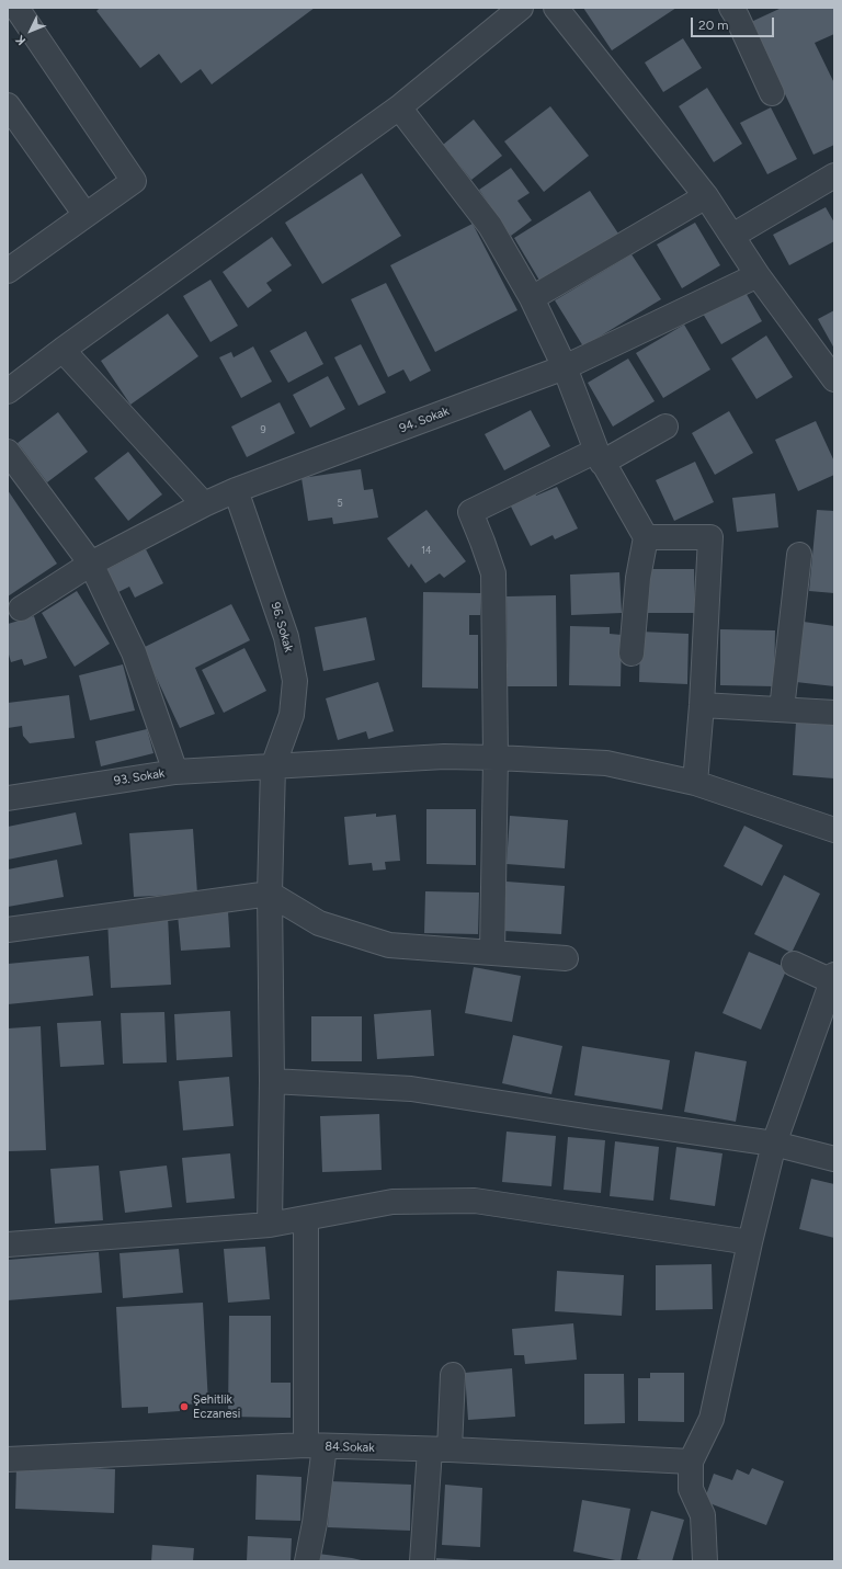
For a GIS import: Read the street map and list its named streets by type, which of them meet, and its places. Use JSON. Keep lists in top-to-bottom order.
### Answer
{
  "streets": {
    "street": [
      "94. Sokak",
      "96. Sokak",
      "93. Sokak",
      "84.Sokak"
    ]
  },
  "crossings": [
    ["94. Sokak", "96. Sokak"],
    ["96. Sokak", "93. Sokak"]
  ],
  "places": ["Şehitlik Eczanesi"],
  "house_numbers": ["9", "5", "14"],
  "scale_bar": "20 m",
  "north": "bottom left"
}
